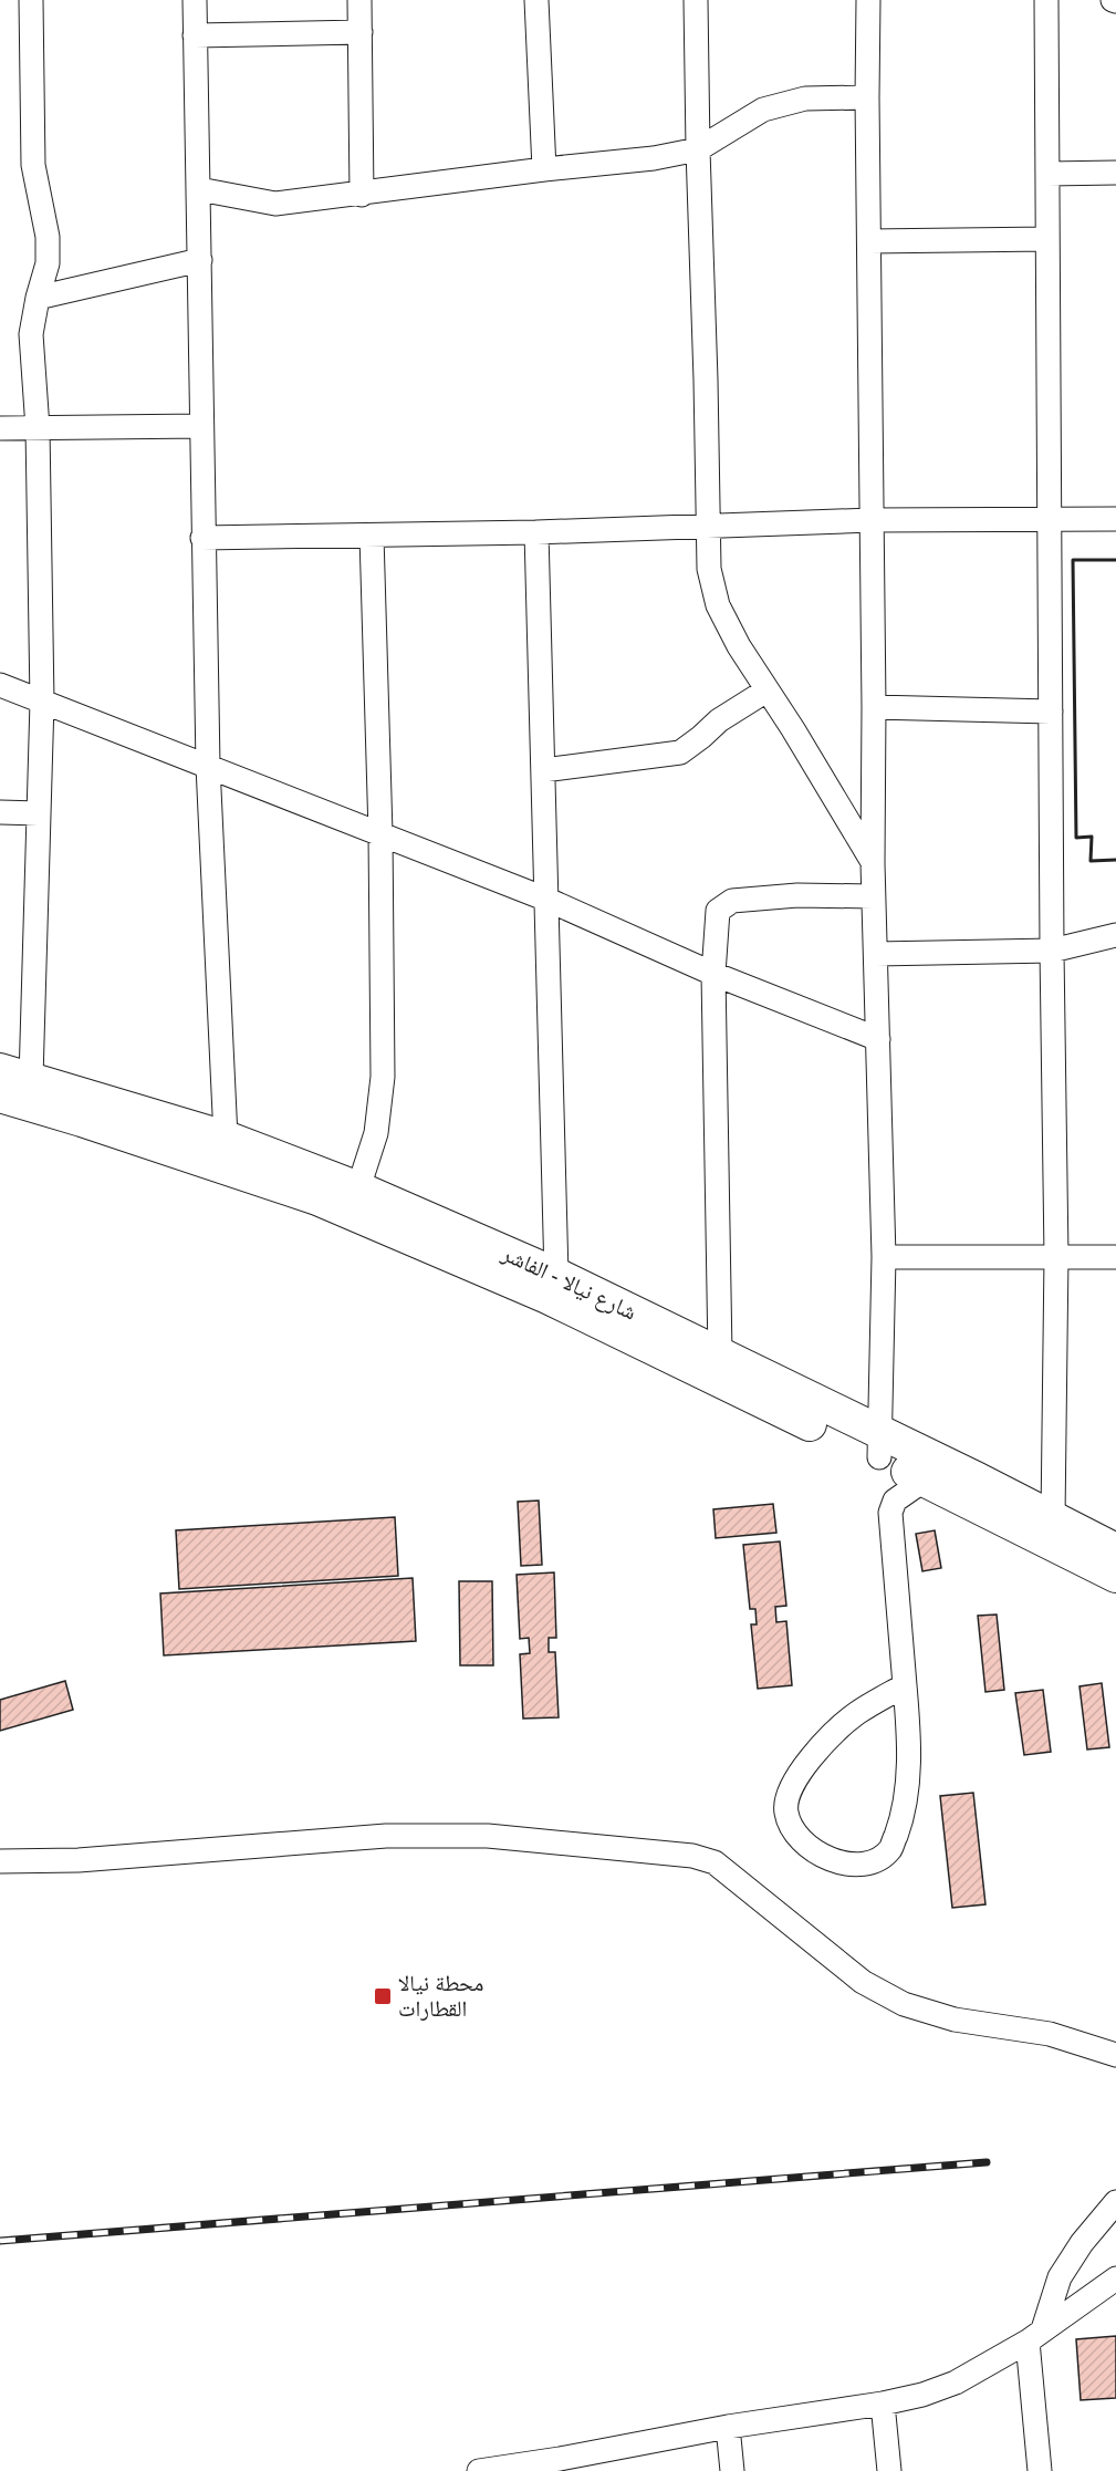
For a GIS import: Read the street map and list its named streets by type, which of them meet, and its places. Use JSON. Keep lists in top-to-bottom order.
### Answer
{
  "streets": {
    "highway": ["شارع نيالا - الفاشر"]
  },
  "places": {
    "transit": ["محطة نيالا القطارات"]
  }
}
